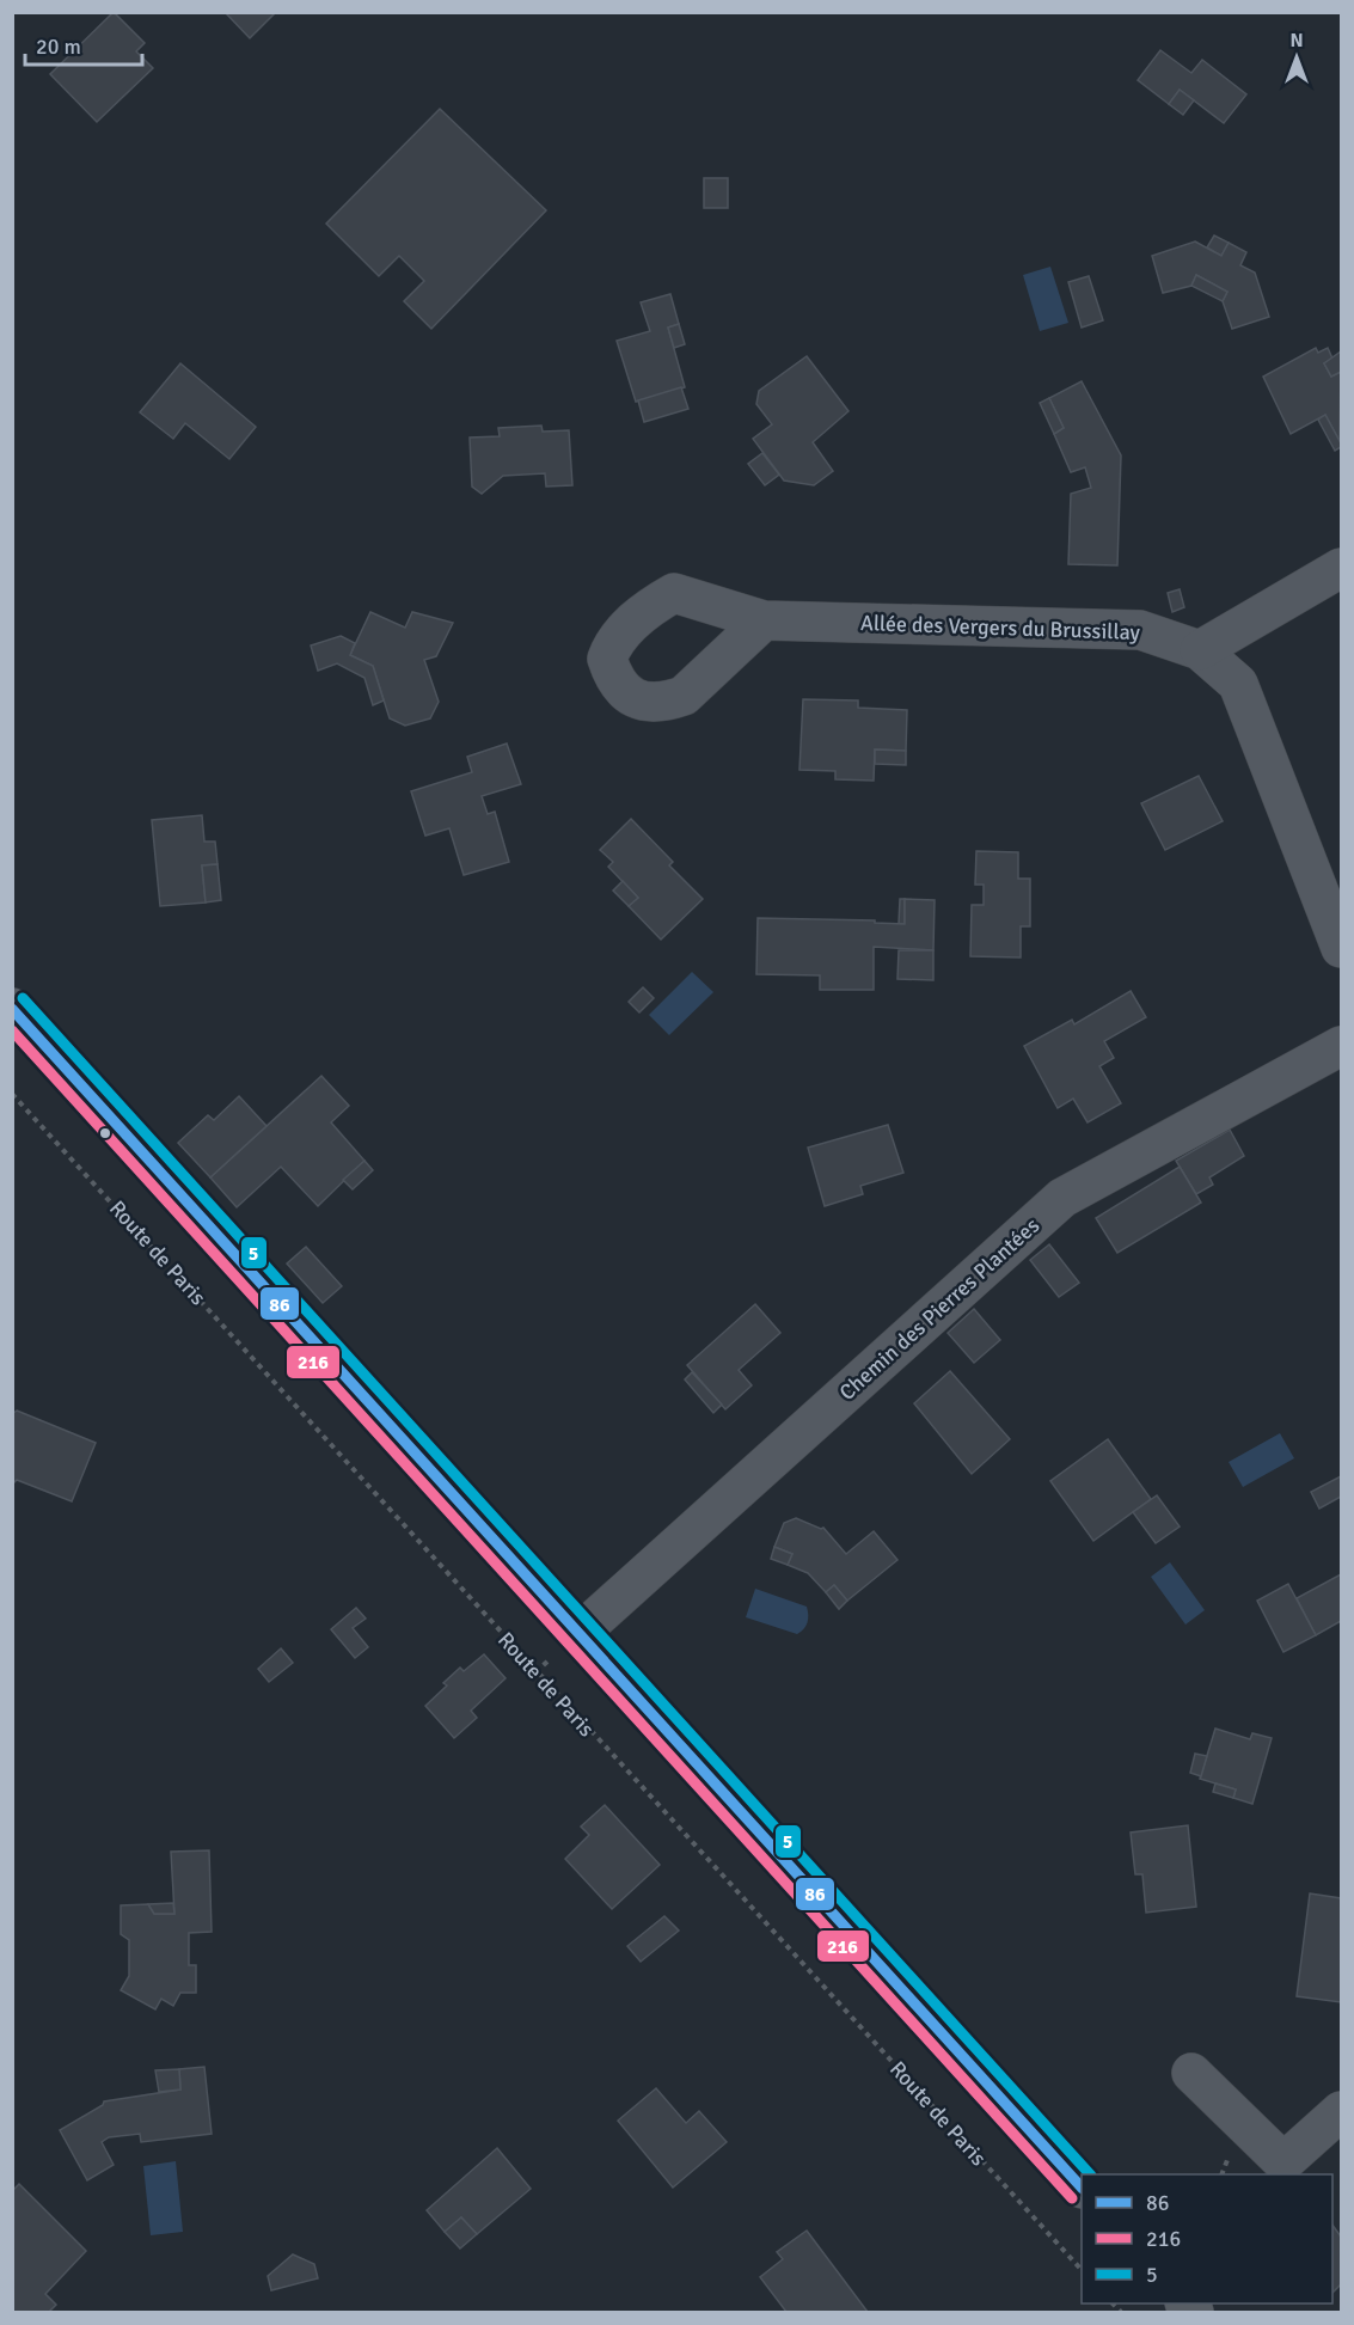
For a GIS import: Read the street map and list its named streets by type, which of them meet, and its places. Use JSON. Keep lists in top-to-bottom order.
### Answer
{
  "streets": {
    "street": ["Allée des Vergers du Brussillay", "Chemin des Pierres Plantées"],
    "path": ["Route de Paris"]
  },
  "lines": ["transit line 5", "transit line 86", "transit line 216"],
  "legend": ["86", "216", "5"],
  "scale_bar": "20 m",
  "north": "top"
}
